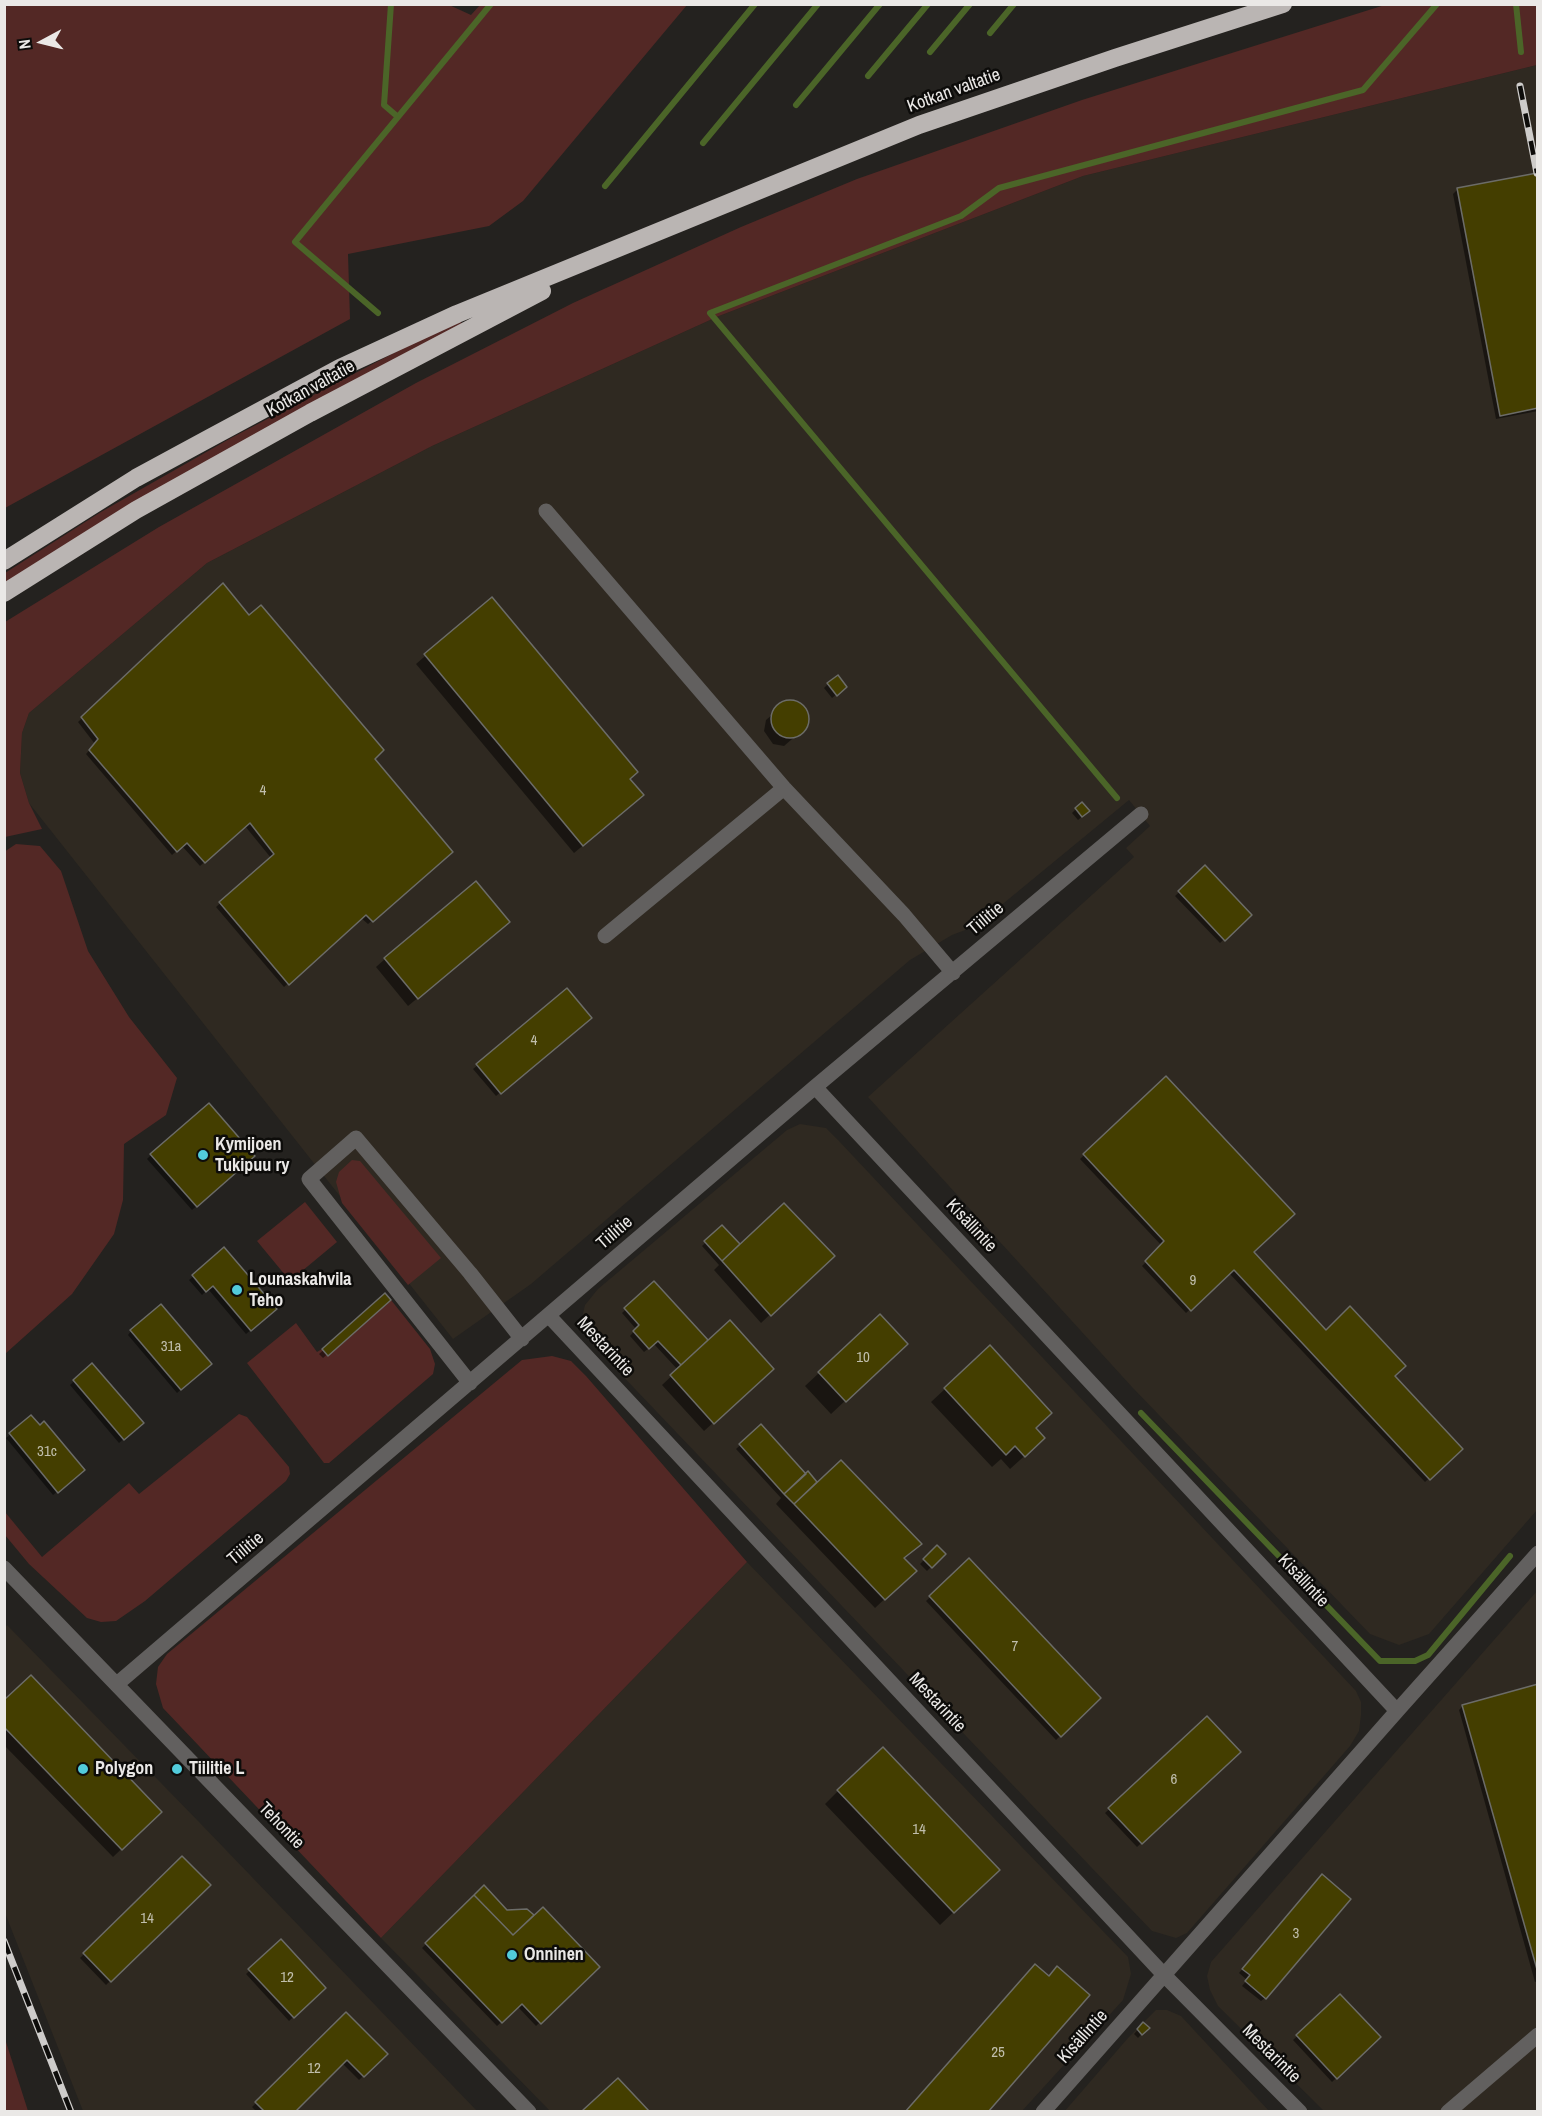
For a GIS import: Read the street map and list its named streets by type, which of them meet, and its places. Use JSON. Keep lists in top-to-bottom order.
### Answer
{
  "streets": {
    "highway": ["Kotkan valtatie"],
    "street": [
      "Tiilitie",
      "Kisällintie",
      "Mestarintie",
      "Tehontie"
    ]
  },
  "crossings": [
    ["Tiilitie", "Kisällintie"],
    ["Tiilitie", "Mestarintie"],
    ["Tiilitie", "Tehontie"],
    ["Kisällintie", "Mestarintie"]
  ],
  "places": [
    "Kymijoen Tukipuu ry",
    "Lounaskahvila Teho",
    "Polygon",
    "Tiilitie L",
    "Onninen"
  ],
  "house_numbers": [
    "4",
    "4",
    "9",
    "31a",
    "10",
    "31c",
    "7",
    "6",
    "14",
    "14",
    "3",
    "12",
    "25",
    "12"
  ],
  "north": "left"
}
